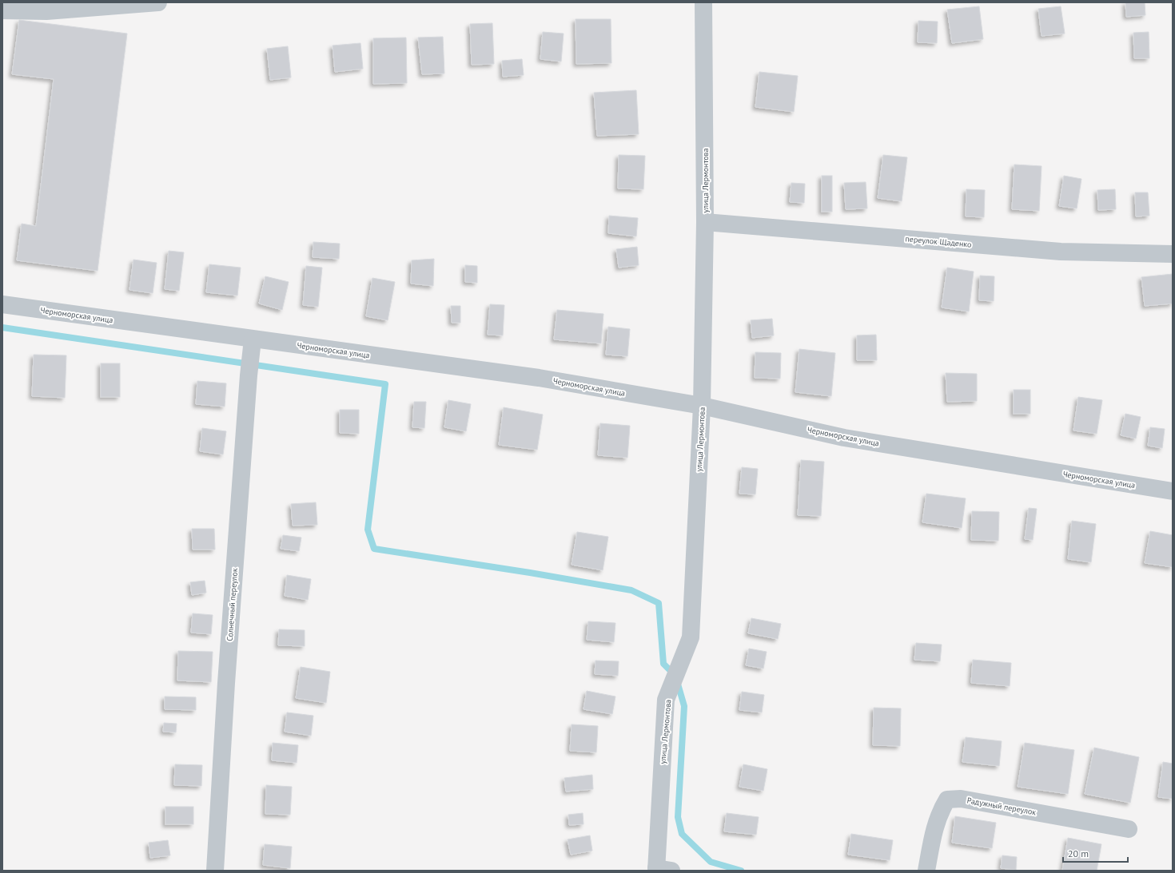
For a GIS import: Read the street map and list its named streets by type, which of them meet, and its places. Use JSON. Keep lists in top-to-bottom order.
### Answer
{
  "streets": {
    "street": [
      "улица Лермонтова",
      "переулок Щаденко",
      "Черноморская улица",
      "Солнечный переулок",
      "Радужный переулок"
    ]
  },
  "crossings": [
    ["улица Лермонтова", "переулок Щаденко"],
    ["улица Лермонтова", "Черноморская улица"],
    ["Черноморская улица", "Солнечный переулок"]
  ],
  "scale_bar": "20 m"
}
